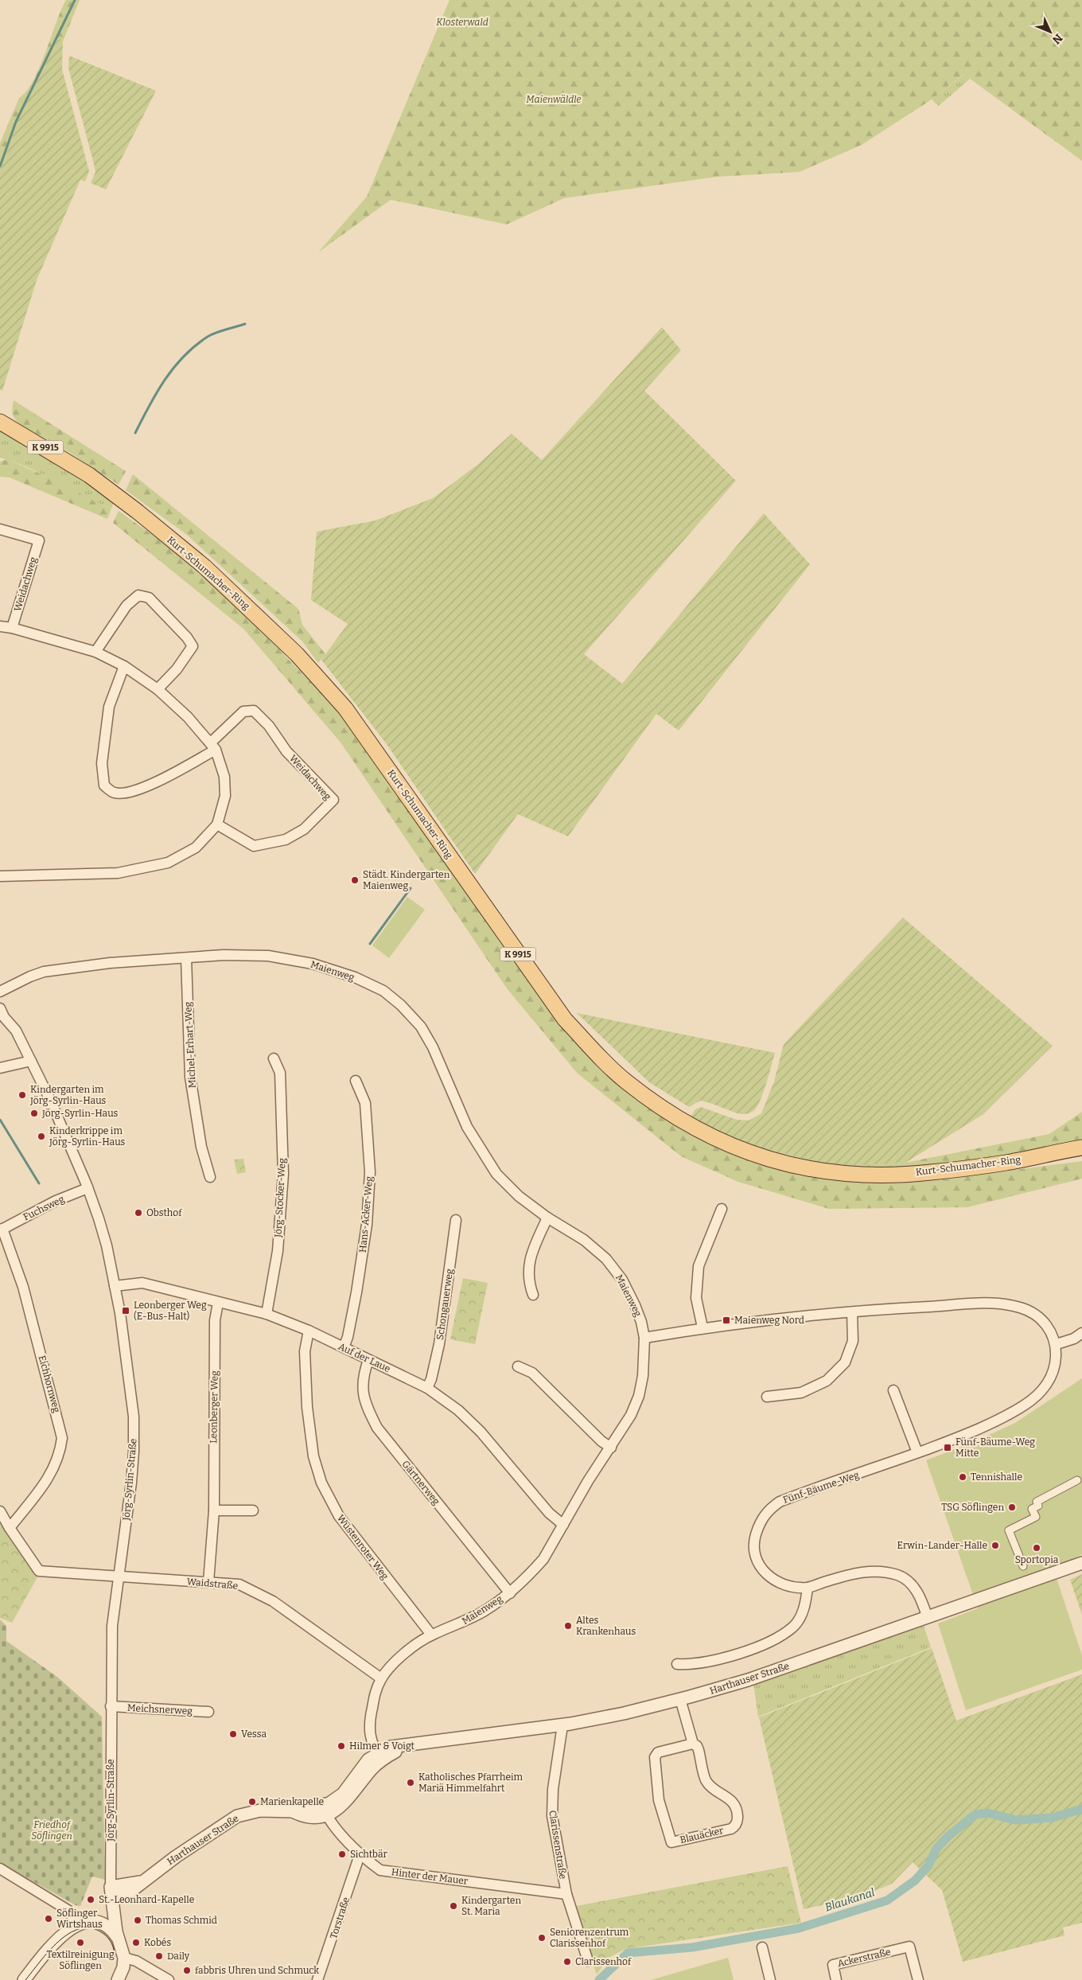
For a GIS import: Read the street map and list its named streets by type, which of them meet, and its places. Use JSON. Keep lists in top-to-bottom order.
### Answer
{
  "streets": {
    "main road": ["K 9915", "Kurt-Schumacher-Ring"],
    "street": [
      "Weidachweg",
      "Maienweg",
      "Michel-Erhart-Weg",
      "Jörg-Stocker-Weg",
      "Fuchsweg",
      "Hans-Acker-Weg",
      "Schongauerweg",
      "Auf der Laue",
      "Eichhornweg",
      "Leonberger Weg",
      "Jörg-Syrlin-Straße",
      "Gärtnerweg",
      "Fünf-Bäume-Weg",
      "Wüstenroter Weg",
      "Waidstraße",
      "Harthauser Straße",
      "Meichsnerweg",
      "Blauäcker",
      "Clarissenstraße",
      "Hinter der Mauer",
      "Torstraße",
      "Ackerstraße"
    ]
  },
  "crossings": [
    ["Maienweg", "Michel-Erhart-Weg"],
    ["Maienweg", "Auf der Laue"],
    ["Maienweg", "Gärtnerweg"],
    ["Maienweg", "Wüstenroter Weg"],
    ["Maienweg", "Waidstraße"],
    ["Maienweg", "Harthauser Straße"],
    ["Jörg-Stocker-Weg", "Auf der Laue"],
    ["Fuchsweg", "Eichhornweg"],
    ["Fuchsweg", "Jörg-Syrlin-Straße"],
    ["Hans-Acker-Weg", "Auf der Laue"],
    ["Schongauerweg", "Auf der Laue"],
    ["Auf der Laue", "Leonberger Weg"],
    ["Auf der Laue", "Jörg-Syrlin-Straße"],
    ["Auf der Laue", "Gärtnerweg"],
    ["Auf der Laue", "Wüstenroter Weg"],
    ["Eichhornweg", "Waidstraße"],
    ["Leonberger Weg", "Waidstraße"],
    ["Jörg-Syrlin-Straße", "Waidstraße"],
    ["Jörg-Syrlin-Straße", "Harthauser Straße"],
    ["Jörg-Syrlin-Straße", "Meichsnerweg"],
    ["Fünf-Bäume-Weg", "Harthauser Straße"],
    ["Harthauser Straße", "Blauäcker"],
    ["Harthauser Straße", "Clarissenstraße"],
    ["Harthauser Straße", "Hinter der Mauer"],
    ["Clarissenstraße", "Hinter der Mauer"],
    ["Hinter der Mauer", "Torstraße"]
  ],
  "water": ["Blaukanal"],
  "parks": ["Klosterwald", "Maienwäldle", "Friedhof Söflingen"],
  "places": {
    "other": [
      "Städt. Kindergarten Maienweg",
      "Kindergarten im Jörg-Syrlin-Haus",
      "Jörg-Syrlin-Haus",
      "Kinderkrippe im Jörg-Syrlin-Haus",
      "Obsthof",
      "Tennishalle",
      "TSG Söflingen",
      "Erwin-Lander-Halle",
      "Sportopia",
      "Altes Krankenhaus",
      "Vessa",
      "Hilmer & Voigt",
      "Katholisches Pfarrheim Mariä Himmelfahrt",
      "Marienkapelle",
      "Sichtbär",
      "St.-Leonhard-Kapelle",
      "Kindergarten St. Maria",
      "Söflinger Wirtshaus",
      "Thomas Schmid",
      "Seniorenzentrum Clarissenhof",
      "Textilreinigung Söflingen",
      "Kobés",
      "Daily",
      "Clarissenhof",
      "fabbris Uhren und Schmuck"
    ],
    "transit": ["Leonberger Weg (E-Bus-Halt)", "Maienweg Nord", "Fünf-Bäume-Weg Mitte"]
  },
  "north": "bottom right"
}
